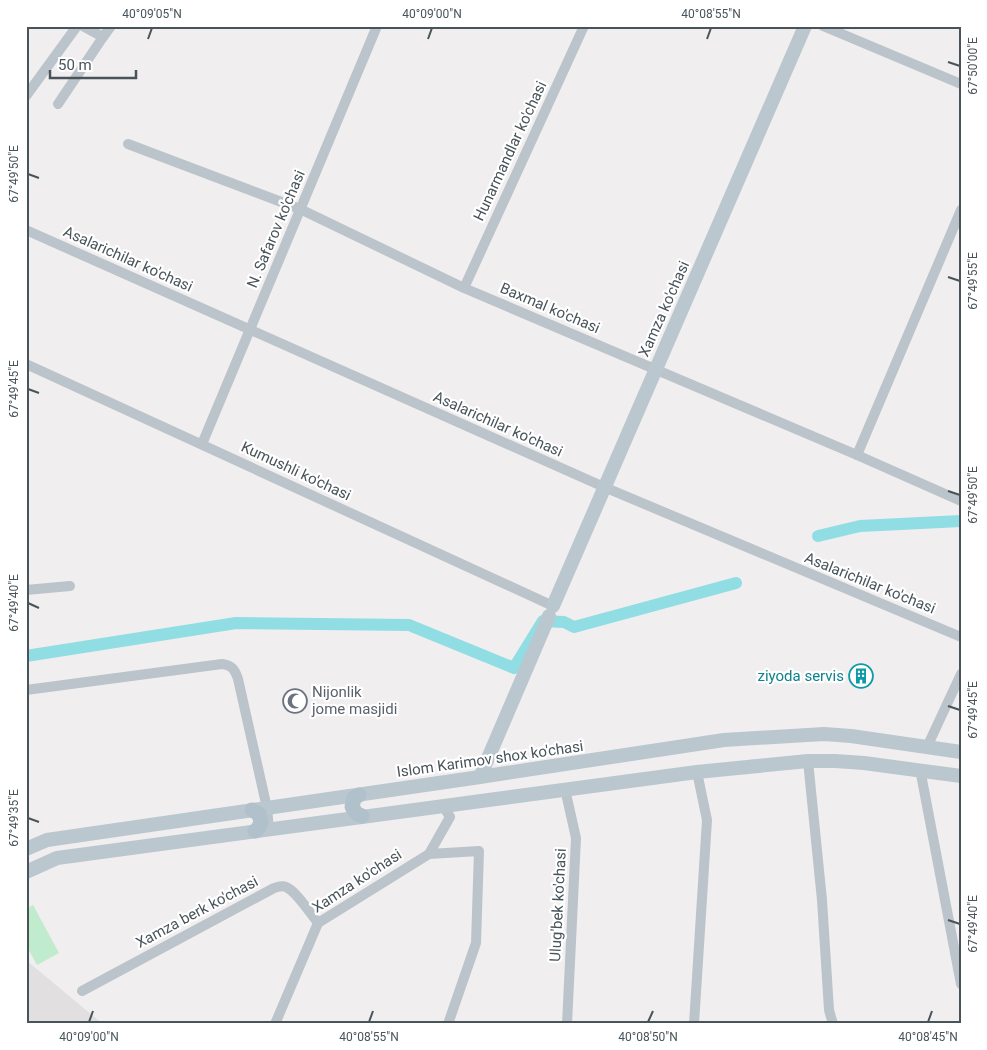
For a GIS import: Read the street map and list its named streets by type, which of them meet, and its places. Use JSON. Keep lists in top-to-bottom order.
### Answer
{
  "streets": {
    "main road": ["Xamza ko'chasi", "Islom Karimov shox ko'chasi"],
    "street": [
      "Hunarmandlar ko'chasi",
      "N. Safarov ko'chasi",
      "Asalarichilar ko'chasi",
      "Baxmal ko'chasi",
      "Kumushli ko'chasi",
      "Ulug'bek ko'chasi",
      "Xamza berk ko'chasi"
    ]
  },
  "crossings": [
    ["Hunarmandlar ko'chasi", "Baxmal ko'chasi"],
    ["N. Safarov ko'chasi", "Asalarichilar ko'chasi"],
    ["N. Safarov ko'chasi", "Baxmal ko'chasi"],
    ["N. Safarov ko'chasi", "Kumushli ko'chasi"],
    ["Asalarichilar ko'chasi", "Xamza ko'chasi"],
    ["Baxmal ko'chasi", "Xamza ko'chasi"],
    ["Xamza ko'chasi", "Kumushli ko'chasi"],
    ["Xamza ko'chasi", "Islom Karimov shox ko'chasi"],
    ["Xamza ko'chasi", "Xamza berk ko'chasi"]
  ],
  "places": {
    "building": ["ziyoda servis"],
    "mosque": ["Nijonlik jome masjidi"]
  },
  "scale_bar": "50 m",
  "coordinates": [
    "40°09'05\"N",
    "40°09'00\"N",
    "40°08'55\"N",
    "67°50'00\"E",
    "67°49'50\"E",
    "67°49'55\"E",
    "67°49'45\"E",
    "67°49'40\"E",
    "67°49'35\"E",
    "40°08'50\"N",
    "40°08'45\"N"
  ]
}
